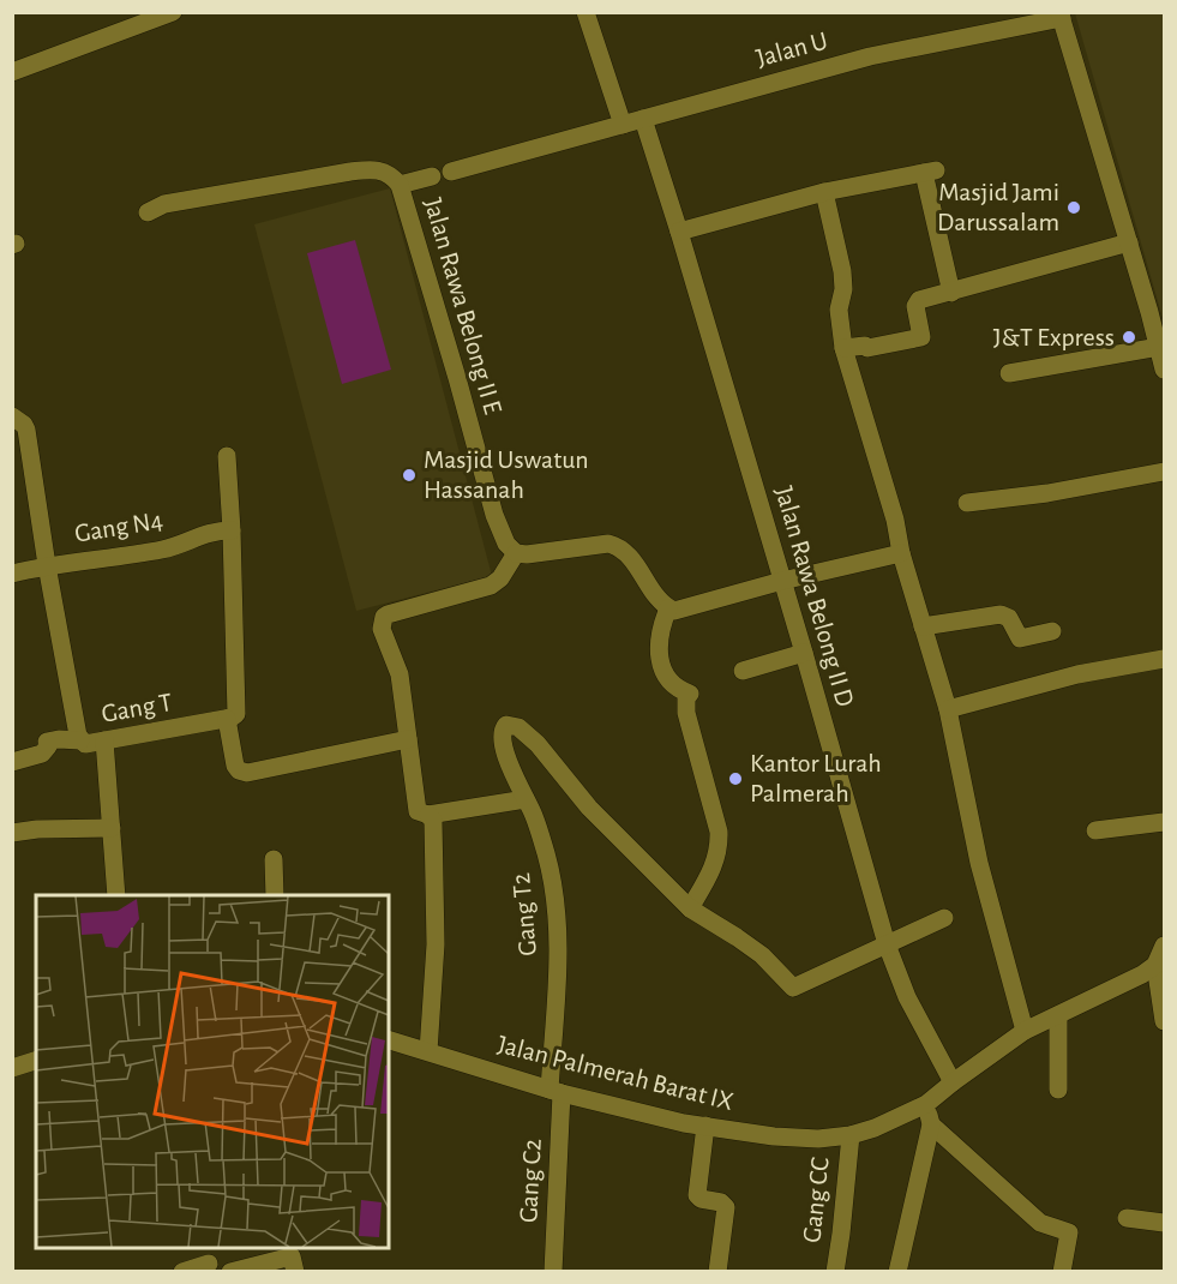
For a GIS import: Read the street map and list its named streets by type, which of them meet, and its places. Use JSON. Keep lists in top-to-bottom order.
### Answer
{
  "streets": {
    "street": [
      "Jalan U",
      "Jalan Rawa Belong II E",
      "Gang N4",
      "Jalan Rawa Belong II D",
      "Gang T",
      "Gang T2",
      "Jalan Palmerah Barat IX",
      "Gang C2",
      "Gang CC"
    ]
  },
  "crossings": [
    ["Jalan U", "Jalan Rawa Belong II D"],
    ["Gang N4", "Gang T"],
    ["Jalan Rawa Belong II D", "Jalan Palmerah Barat IX"],
    ["Gang T2", "Jalan Palmerah Barat IX"],
    ["Gang T2", "Gang C2"],
    ["Jalan Palmerah Barat IX", "Gang C2"],
    ["Jalan Palmerah Barat IX", "Gang CC"]
  ],
  "places": [
    "Masjid Jami Darussalam",
    "J&T Express",
    "Masjid Uswatun Hassanah",
    "Kantor Lurah Palmerah"
  ]
}
